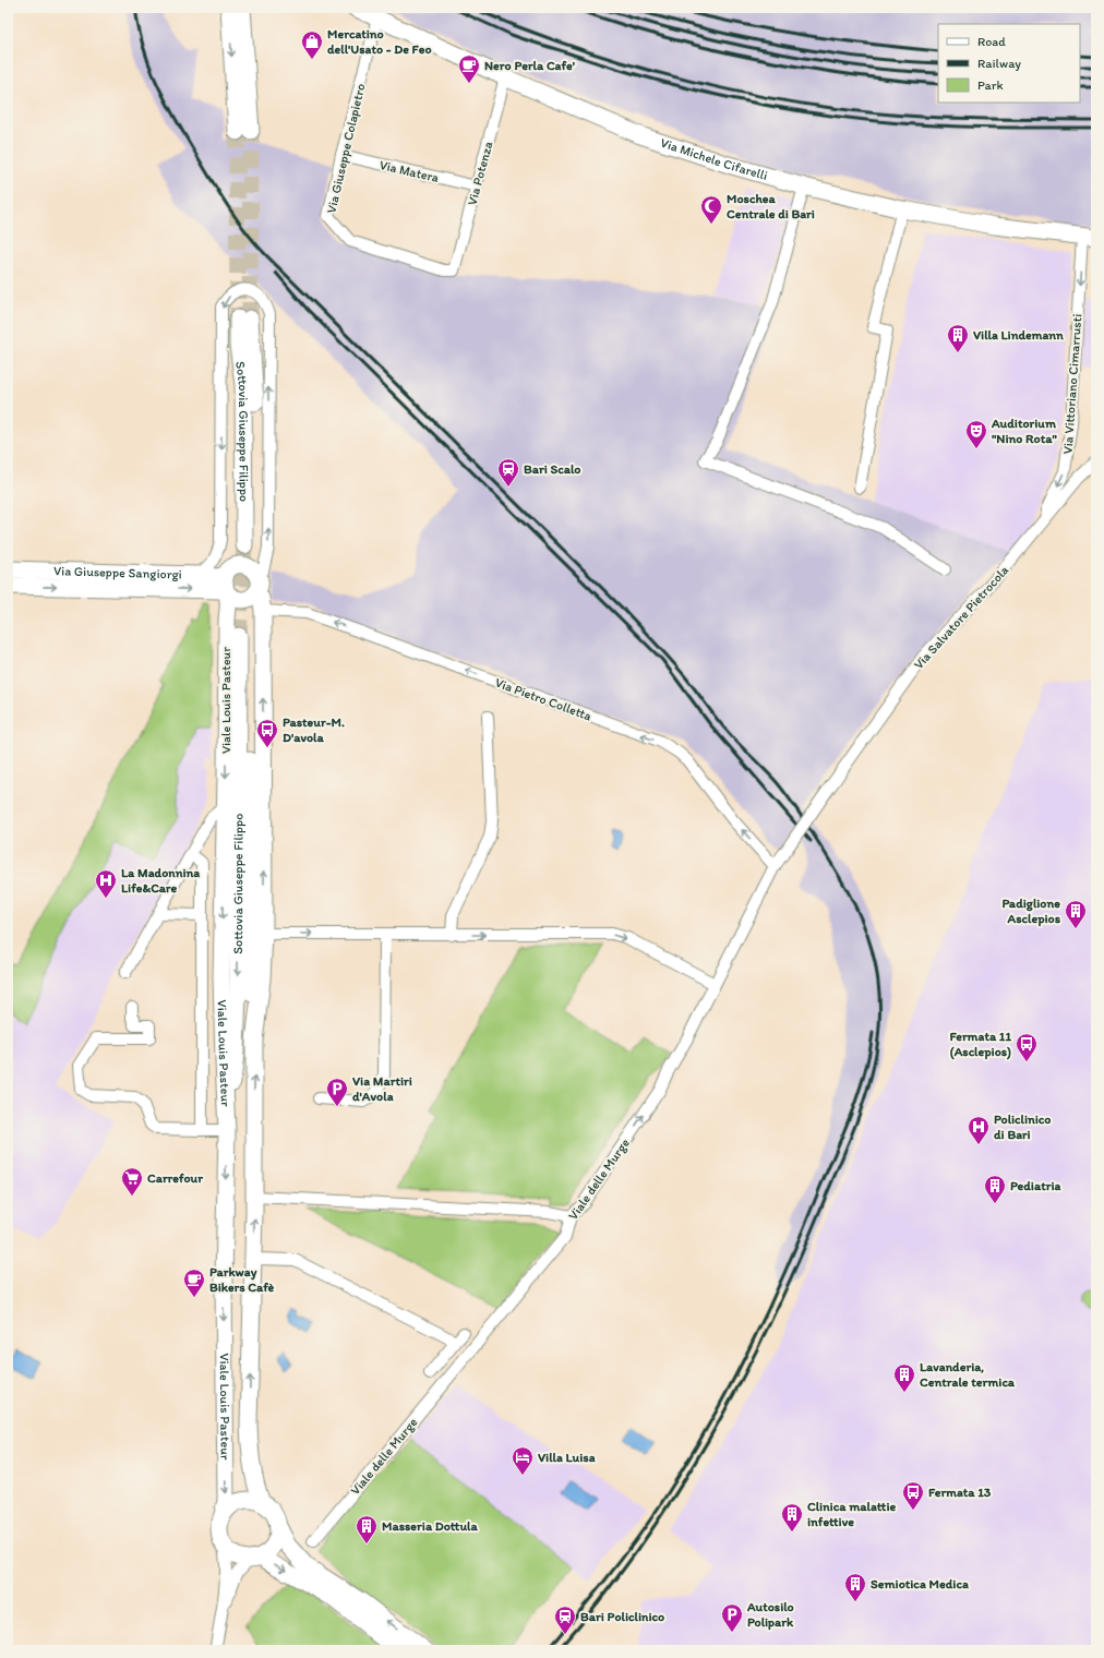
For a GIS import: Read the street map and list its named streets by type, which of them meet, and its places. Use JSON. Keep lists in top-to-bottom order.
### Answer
{
  "streets": {
    "main road": [
      "Via Michele Cifarelli",
      "Sottovia Giuseppe Filippo",
      "Via Giuseppe Sangiorgi",
      "Viale Louis Pasteur"
    ],
    "street": [
      "Via Giuseppe Colapietro",
      "Via Matera",
      "Via Potenza",
      "Via Vittoriano Cimarrusti",
      "Via Salvatore Pietrocola",
      "Via Pietro Colletta",
      "Viale delle Murge"
    ]
  },
  "crossings": [
    ["Via Giuseppe Colapietro", "Via Michele Cifarelli"],
    ["Via Giuseppe Colapietro", "Via Matera"],
    ["Via Giuseppe Colapietro", "Via Potenza"],
    ["Via Michele Cifarelli", "Via Potenza"],
    ["Via Michele Cifarelli", "Via Vittoriano Cimarrusti"],
    ["Via Matera", "Via Potenza"],
    ["Via Vittoriano Cimarrusti", "Via Salvatore Pietrocola"],
    ["Sottovia Giuseppe Filippo", "Viale Louis Pasteur"],
    ["Via Giuseppe Sangiorgi", "Viale Louis Pasteur"],
    ["Via Salvatore Pietrocola", "Via Pietro Colletta"],
    ["Via Salvatore Pietrocola", "Viale delle Murge"],
    ["Via Pietro Colletta", "Viale Louis Pasteur"],
    ["Via Pietro Colletta", "Viale delle Murge"]
  ],
  "one_way": ["Via Vittoriano Cimarrusti", "Via Pietro Colletta"],
  "places": {
    "shop": ["Mercatino dell'Usato - De Feo"],
    "cafe": ["Nero Perla Cafe'", "Parkway Bikers Cafè"],
    "mosque": ["Moschea Centrale di Bari"],
    "building": [
      "Villa Lindemann",
      "Padiglione Asclepios",
      "Pediatria",
      "Lavanderia, Centrale termica",
      "Clinica malattie infettive",
      "Masseria Dottula",
      "Semiotica Medica"
    ],
    "theatre": ["Auditorium \"Nino Rota\""],
    "station": ["Bari Scalo", "Bari Policlinico"],
    "bus stop": ["Pasteur-M. D'avola", "Fermata 11 (Asclepios)", "Fermata 13"],
    "hospital": ["La Madonnina Life&Care", "Policlinico di Bari"],
    "parking": ["Via Martiri d'Avola", "Autosilo Polipark"],
    "supermarket": ["Carrefour"],
    "hotel": ["Villa Luisa"]
  },
  "legend": ["Road", "Railway", "Park"]
}
